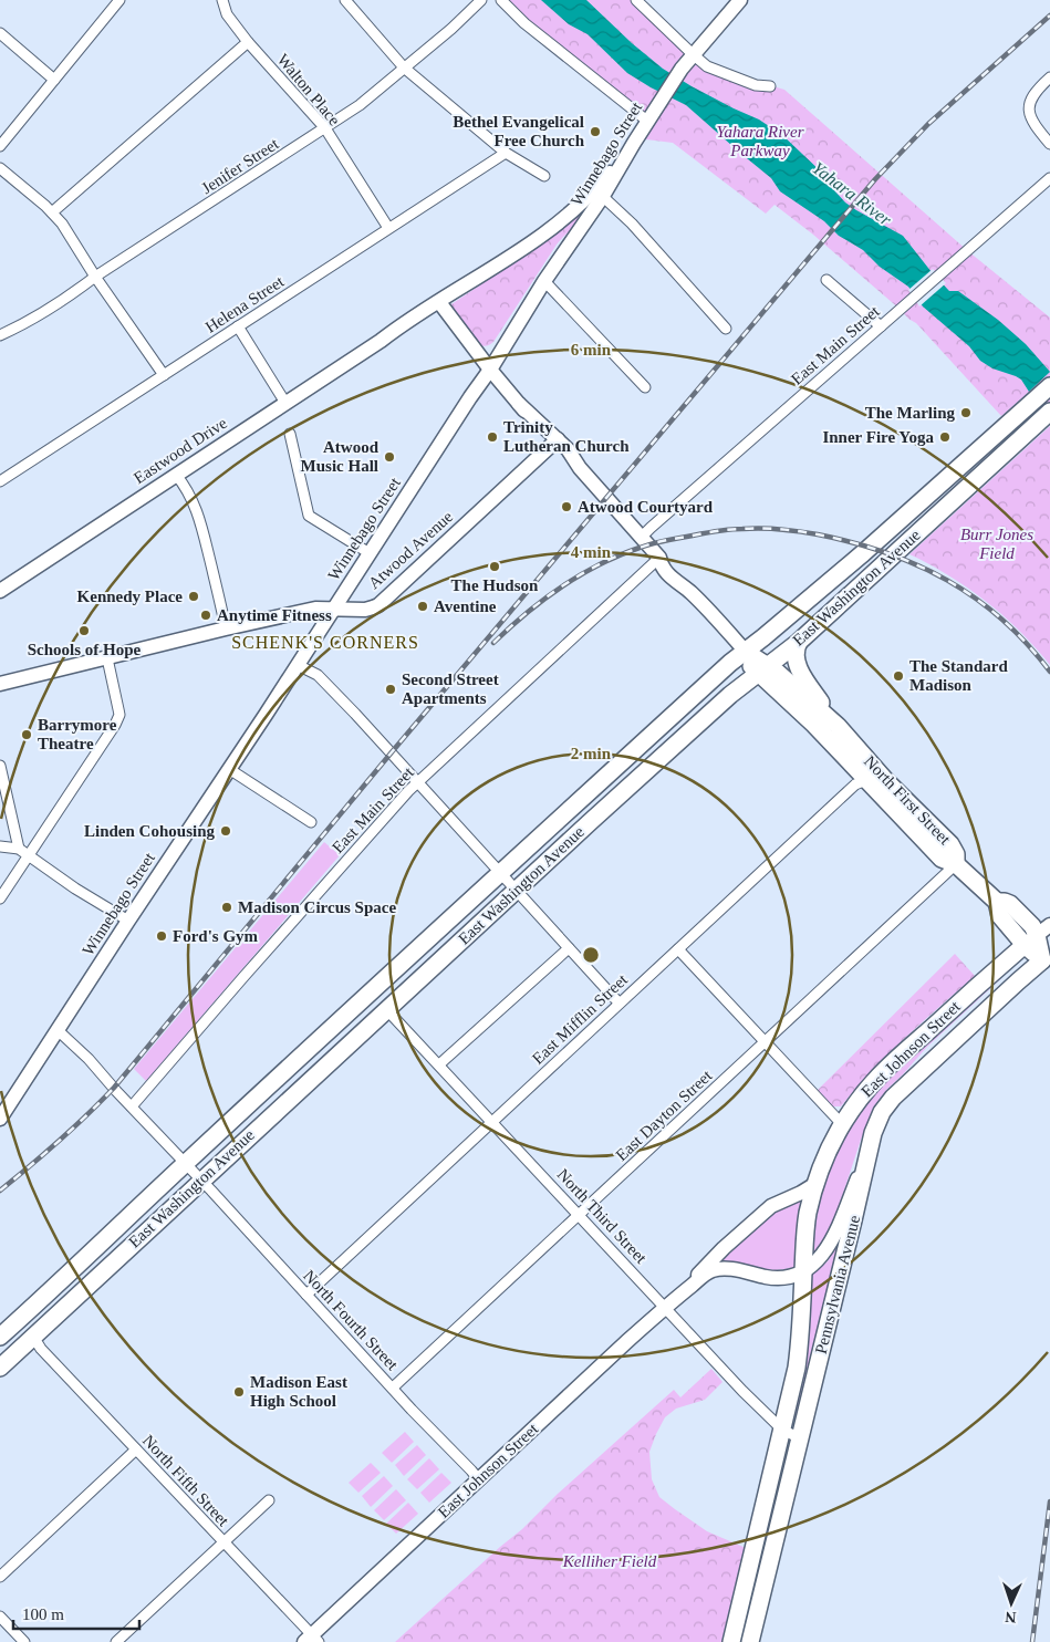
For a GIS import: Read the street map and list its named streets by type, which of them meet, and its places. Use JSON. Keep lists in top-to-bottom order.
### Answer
{
  "streets": {
    "main road": [
      "East Washington Avenue",
      "North First Street",
      "East Johnson Street",
      "Pennsylvania Avenue"
    ],
    "street": [
      "Walton Place",
      "Winnebago Street",
      "Jenifer Street",
      "Helena Street",
      "East Main Street",
      "Eastwood Drive",
      "Atwood Avenue",
      "East Mifflin Street",
      "East Dayton Street",
      "North Third Street",
      "North Fourth Street",
      "North Fifth Street"
    ]
  },
  "crossings": [
    ["Walton Place", "Jenifer Street"],
    ["Walton Place", "Helena Street"],
    ["Winnebago Street", "Eastwood Drive"],
    ["Winnebago Street", "Atwood Avenue"],
    ["Winnebago Street", "North Fourth Street"],
    ["East Main Street", "North Fourth Street"],
    ["East Washington Avenue", "North First Street"],
    ["East Washington Avenue", "North Third Street"],
    ["East Washington Avenue", "North Fourth Street"],
    ["East Washington Avenue", "North Fifth Street"],
    ["North First Street", "East Mifflin Street"],
    ["North First Street", "East Johnson Street"],
    ["North First Street", "East Dayton Street"],
    ["North First Street", "Pennsylvania Avenue"],
    ["East Mifflin Street", "North Third Street"],
    ["East Mifflin Street", "North Fourth Street"],
    ["East Johnson Street", "North Third Street"],
    ["East Johnson Street", "Pennsylvania Avenue"],
    ["East Johnson Street", "North Fourth Street"],
    ["East Johnson Street", "North Fifth Street"],
    ["East Dayton Street", "North Third Street"],
    ["East Dayton Street", "North Fourth Street"],
    ["North Third Street", "Pennsylvania Avenue"]
  ],
  "districts": ["SCHENK'S CORNERS"],
  "water": ["Yahara River"],
  "parks": ["Yahara River Parkway", "Burr Jones Field", "Kelliher Field"],
  "places": [
    "Bethel Evangelical Free Church",
    "The Marling",
    "Trinity Lutheran Church",
    "Inner Fire Yoga",
    "Atwood Music Hall",
    "Atwood Courtyard",
    "The Hudson",
    "Kennedy Place",
    "Aventine",
    "Anytime Fitness",
    "Schools of Hope",
    "The Standard Madison",
    "Second Street Apartments",
    "Barrymore Theatre",
    "Linden Cohousing",
    "Madison Circus Space",
    "Ford's Gym",
    "Madison East High School"
  ],
  "scale_bar": "100 m",
  "north": "bottom",
  "rings": ["6 min", "4 min", "2 min"]
}
